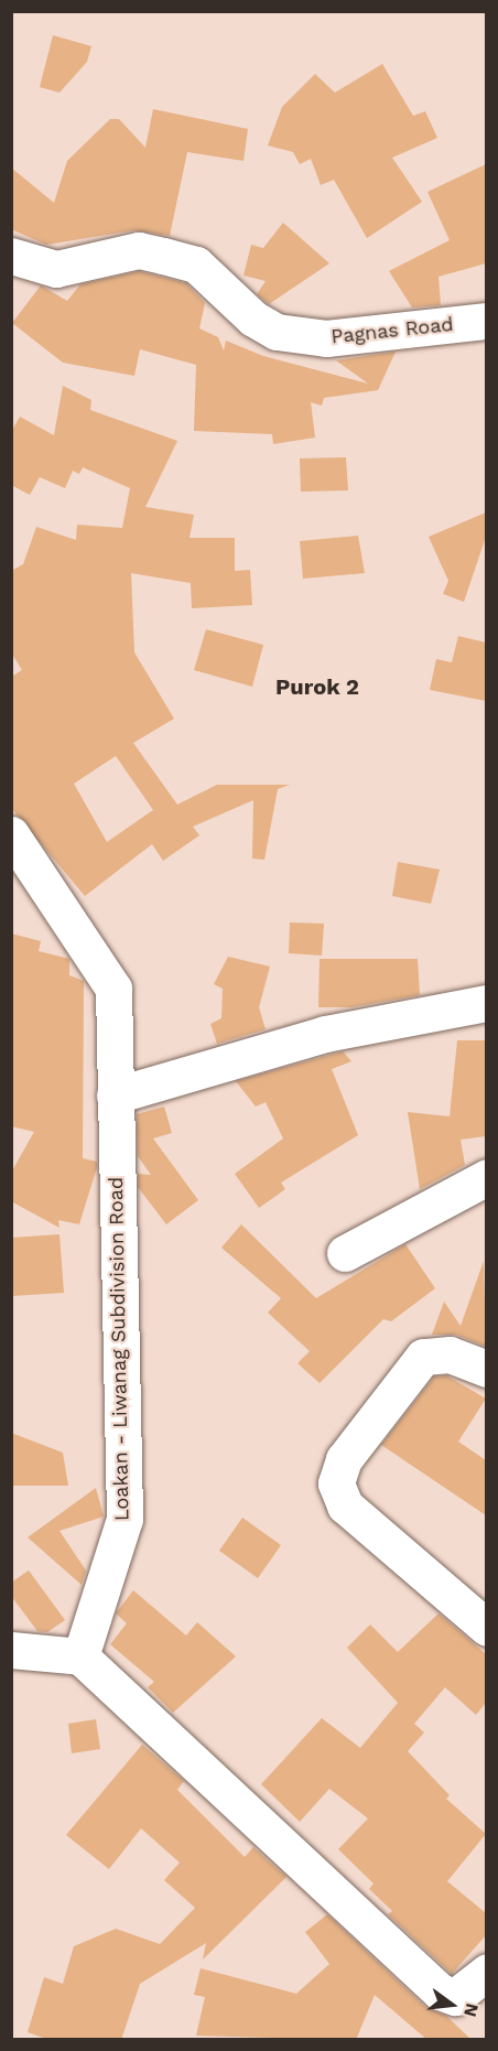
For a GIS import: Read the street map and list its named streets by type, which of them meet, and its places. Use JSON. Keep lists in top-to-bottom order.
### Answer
{
  "streets": {
    "street": ["Pagnas Road", "Loakan - Liwanag Subdivision Road"]
  },
  "districts": ["Purok 2"],
  "north": "right"
}
